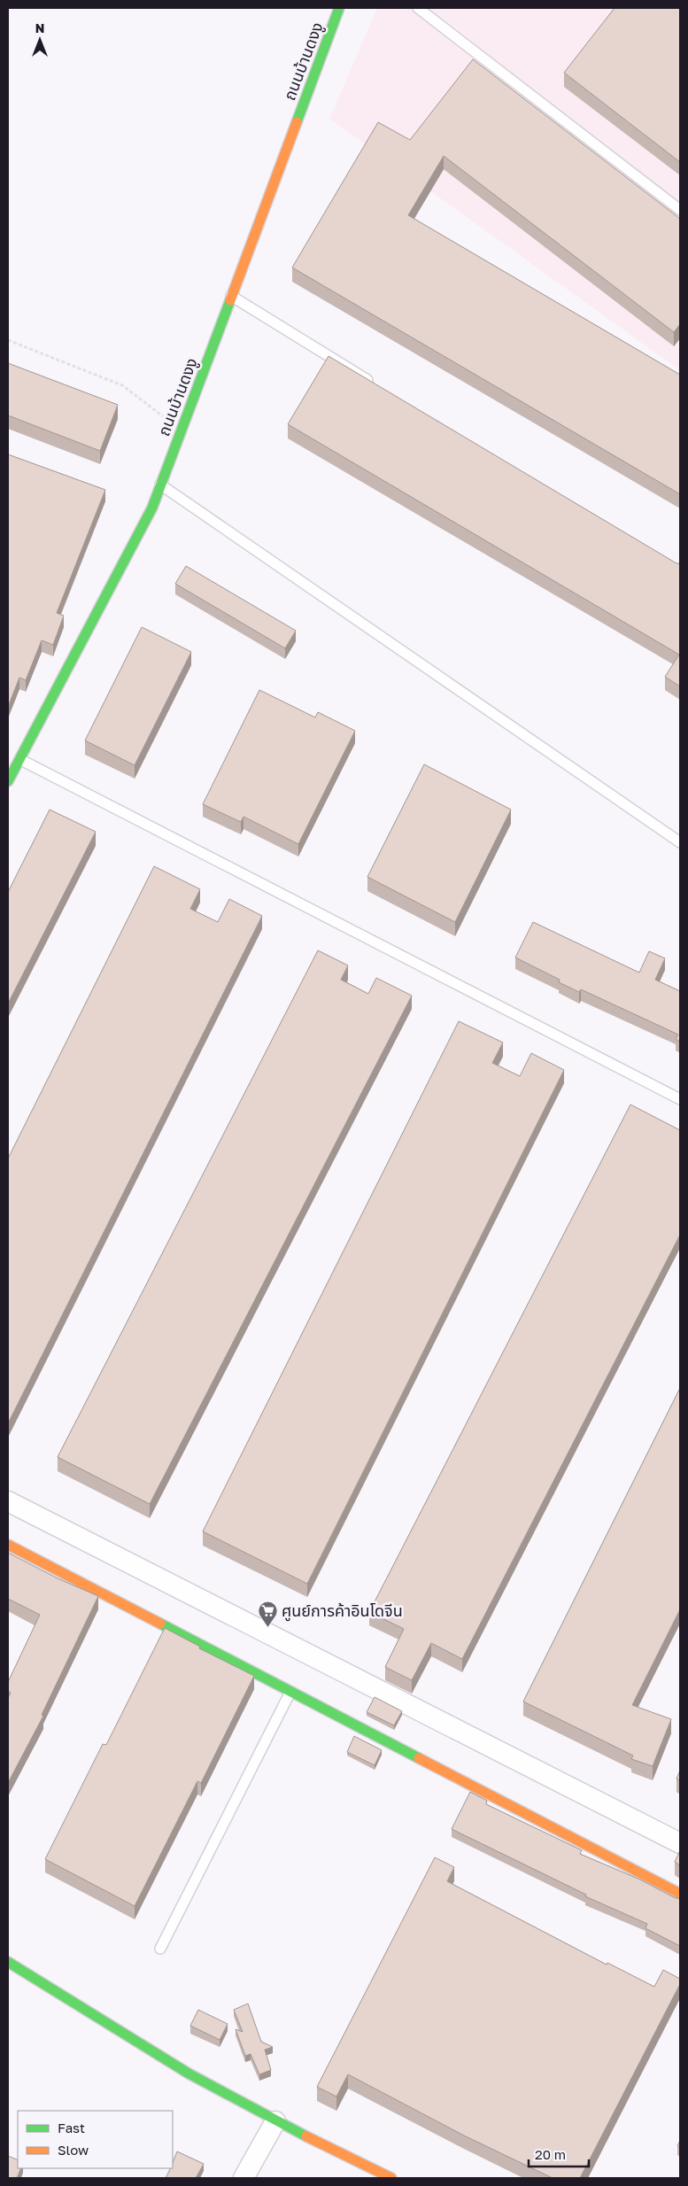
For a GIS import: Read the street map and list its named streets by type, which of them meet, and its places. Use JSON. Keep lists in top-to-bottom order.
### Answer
{
  "streets": {
    "street": ["ถนนบ้านดงงู"]
  },
  "places": {
    "supermarket": ["ศูนย์การค้าอินโดจีน"]
  },
  "legend": ["Fast", "Slow"],
  "scale_bar": "20 m",
  "north": "top"
}
